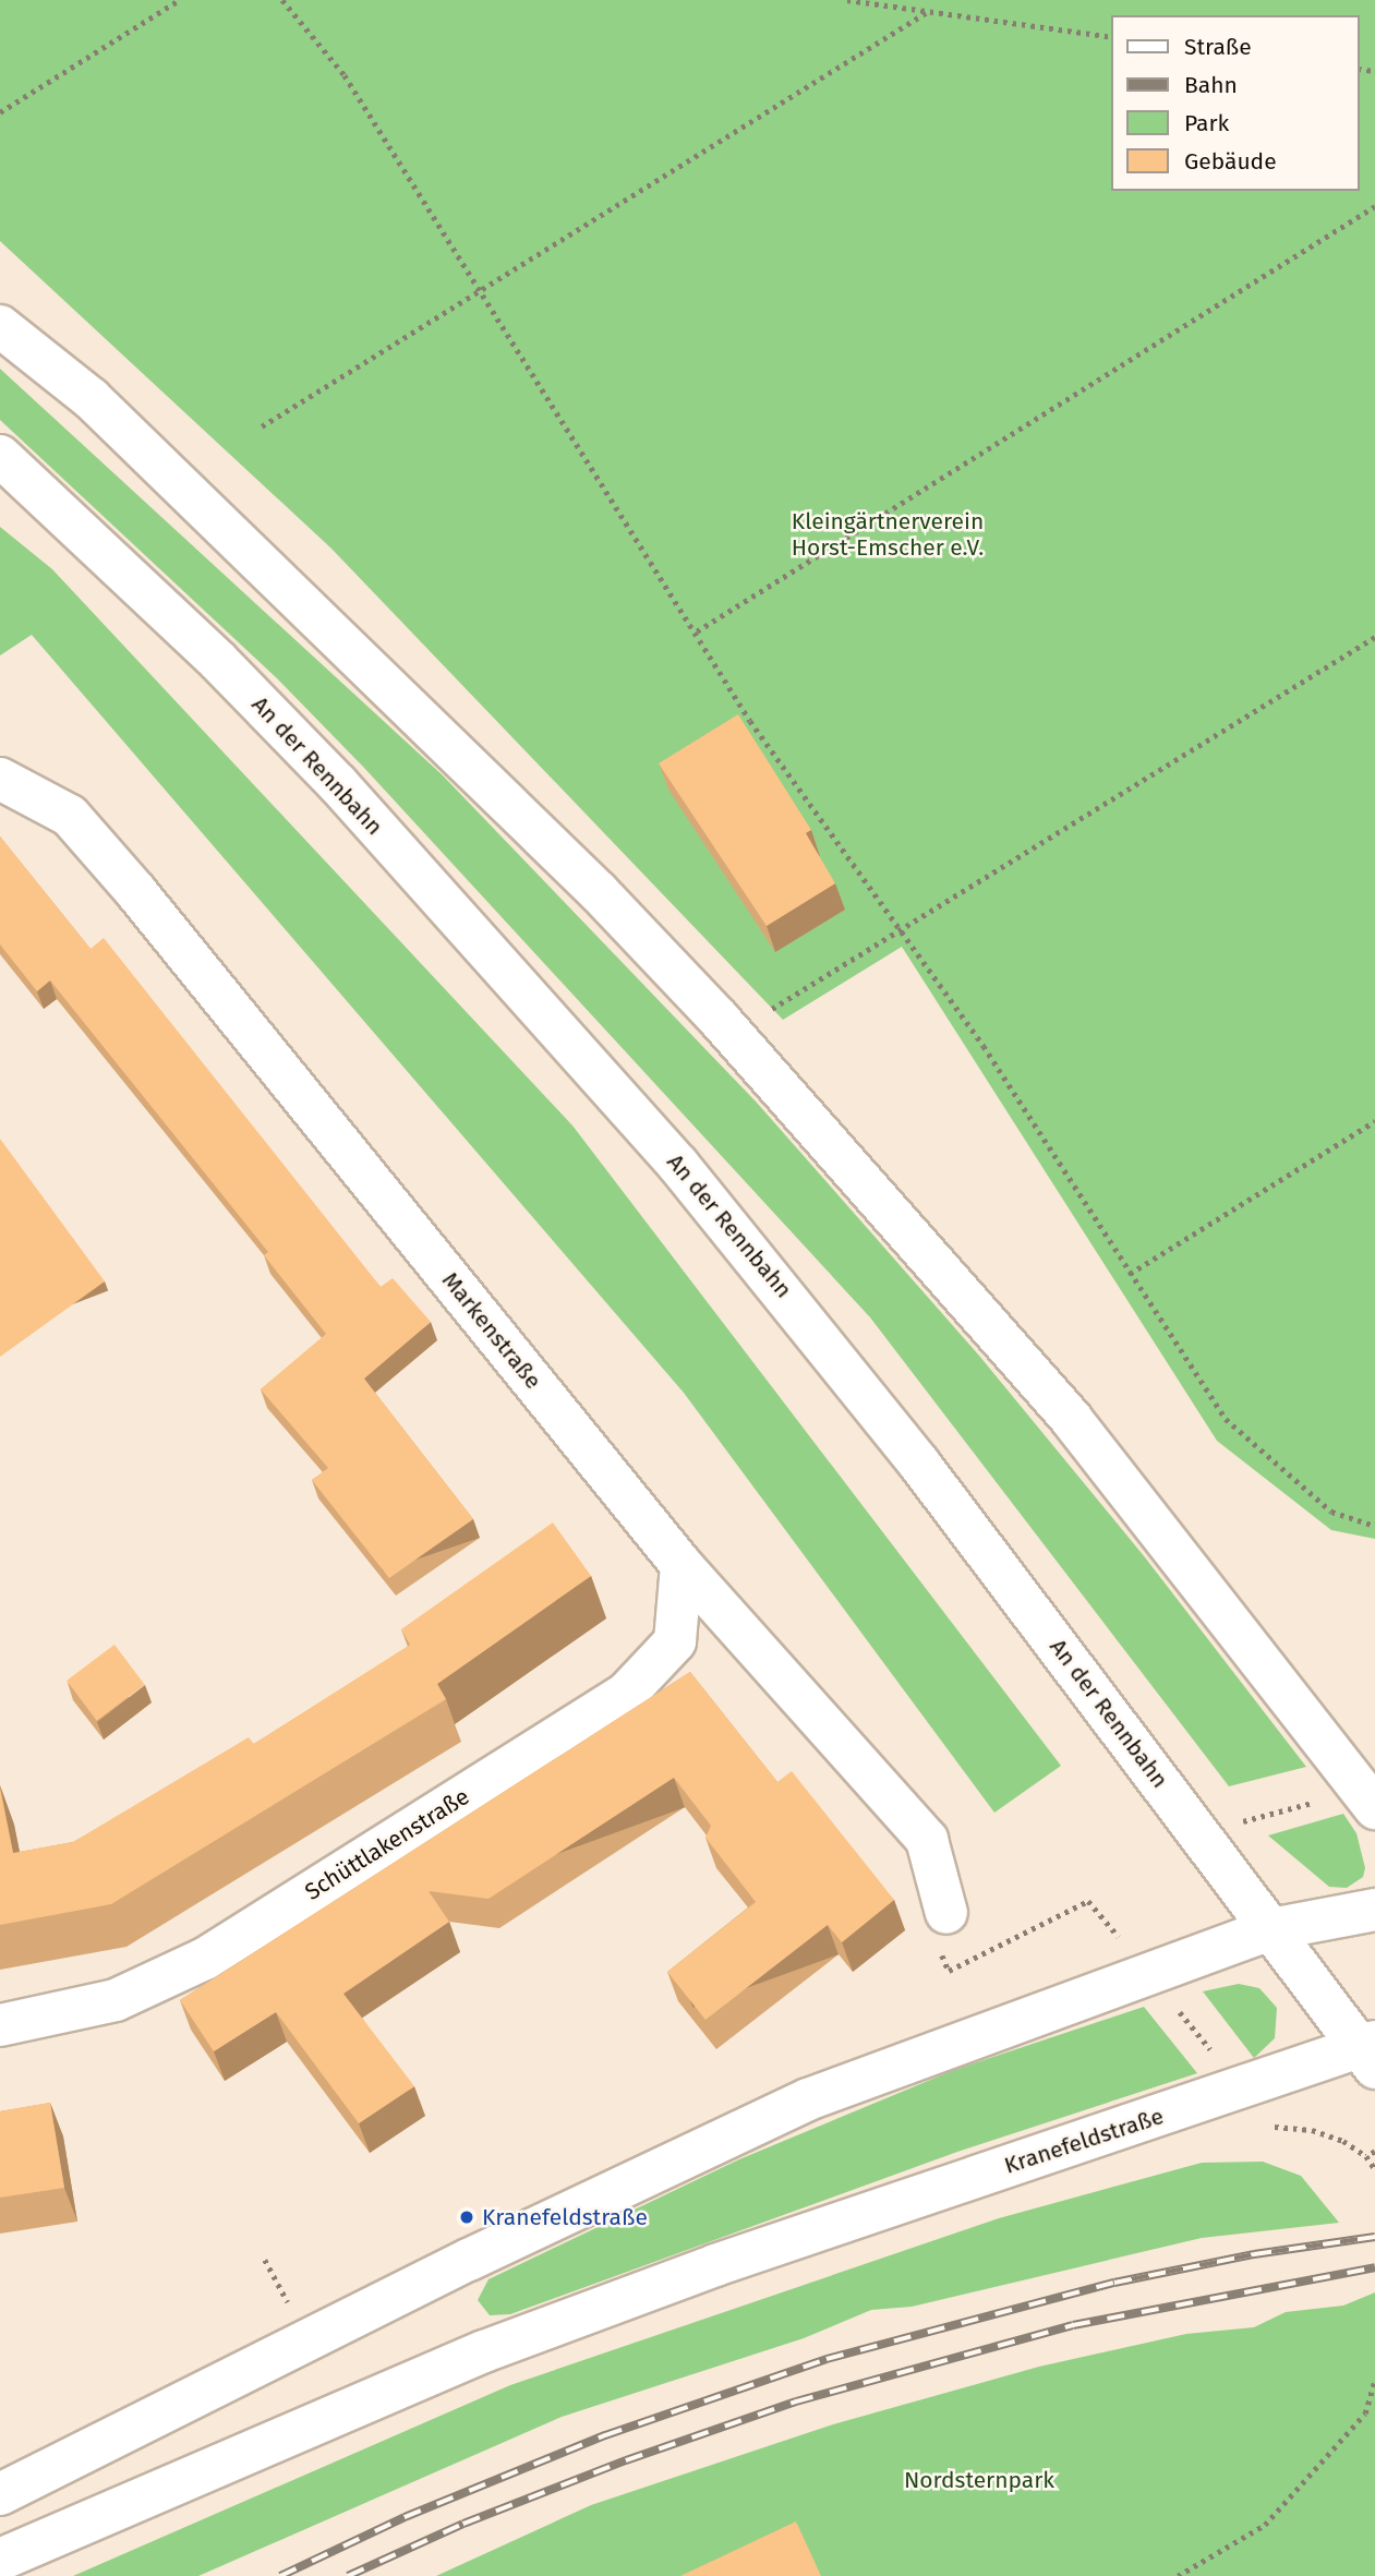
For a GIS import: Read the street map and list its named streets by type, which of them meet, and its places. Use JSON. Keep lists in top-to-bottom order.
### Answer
{
  "streets": {
    "street": [
      "An der Rennbahn",
      "Markenstraße",
      "Schüttlakenstraße",
      "Kranefeldstraße"
    ]
  },
  "crossings": [
    ["An der Rennbahn", "Kranefeldstraße"],
    ["Markenstraße", "Schüttlakenstraße"]
  ],
  "parks": ["Kleingärtnerverein Horst-Emscher e.V.", "Nordsternpark"],
  "places": ["Kranefeldstraße"],
  "legend": [
    "Straße",
    "Bahn",
    "Park",
    "Gebäude"
  ]
}
